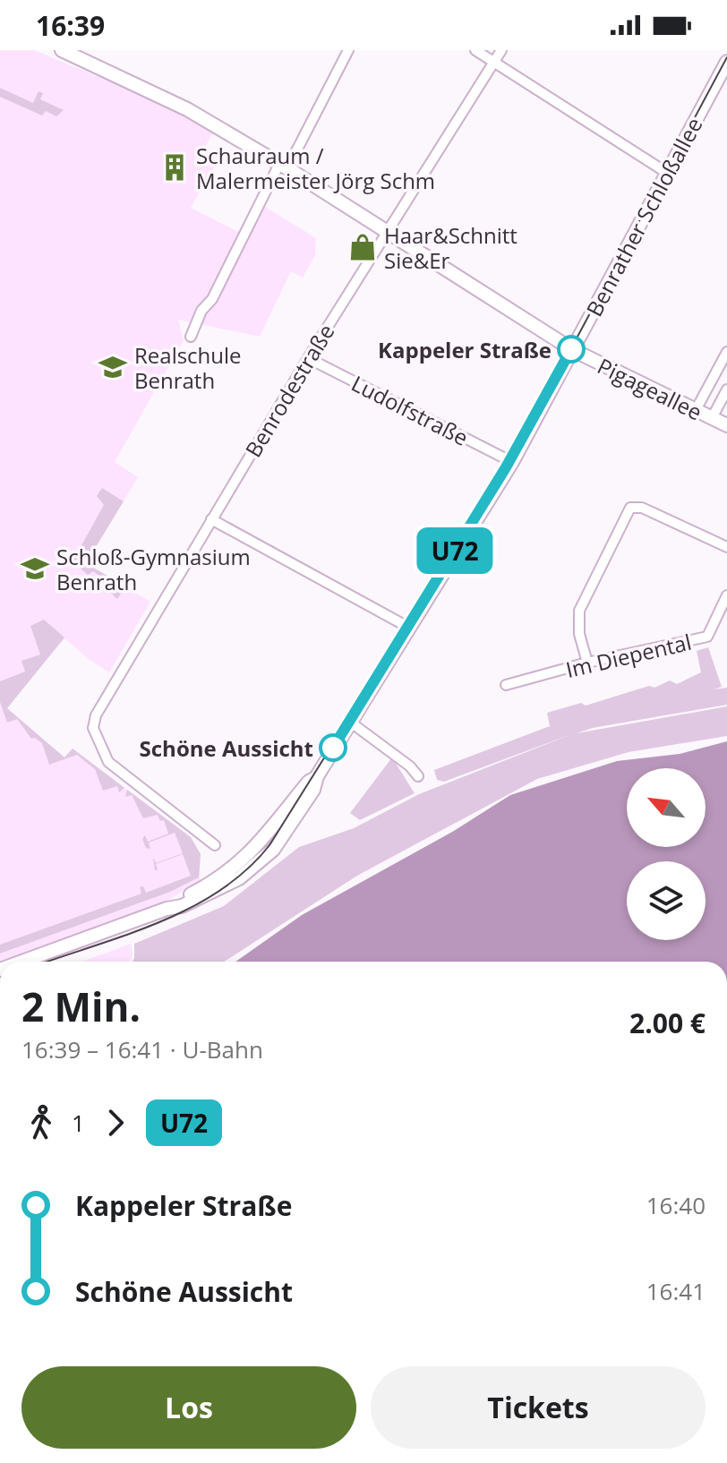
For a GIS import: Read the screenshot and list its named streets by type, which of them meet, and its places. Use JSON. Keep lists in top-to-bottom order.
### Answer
{
  "streets": {
    "main road": ["Benrather Schloßallee", "Pigageallee"],
    "street": ["Benrodestraße", "Ludolfstraße", "Im Diepental"]
  },
  "crossings": [
    ["Benrather Schloßallee", "Pigageallee"],
    ["Benrather Schloßallee", "Ludolfstraße"],
    ["Benrodestraße", "Ludolfstraße"]
  ],
  "places": {
    "building": ["Schauraum / Malermeister Jörg Schm"],
    "shop": ["Haar&Schnitt Sie&Er"],
    "other": ["Kappeler Straße", "Schöne Aussicht"],
    "school or university": ["Realschule Benrath", "Schloß-Gymnasium Benrath"]
  },
  "lines": ["metro line U72"],
  "north": "top left",
  "page": {
    "status": "16:39",
    "on_map": "U72",
    "heading": ["2 Min.", "16:39 – 16:41 · U-Bahn", "2.00 €"],
    "legs": ["1", "U72"],
    "list": [
      {
        "name": "Kappeler Straße",
        "value": "16:40"
      },
      {
        "name": "Schöne Aussicht",
        "value": "16:41"
      }
    ],
    "buttons": ["Los", "Tickets"]
  }
}
